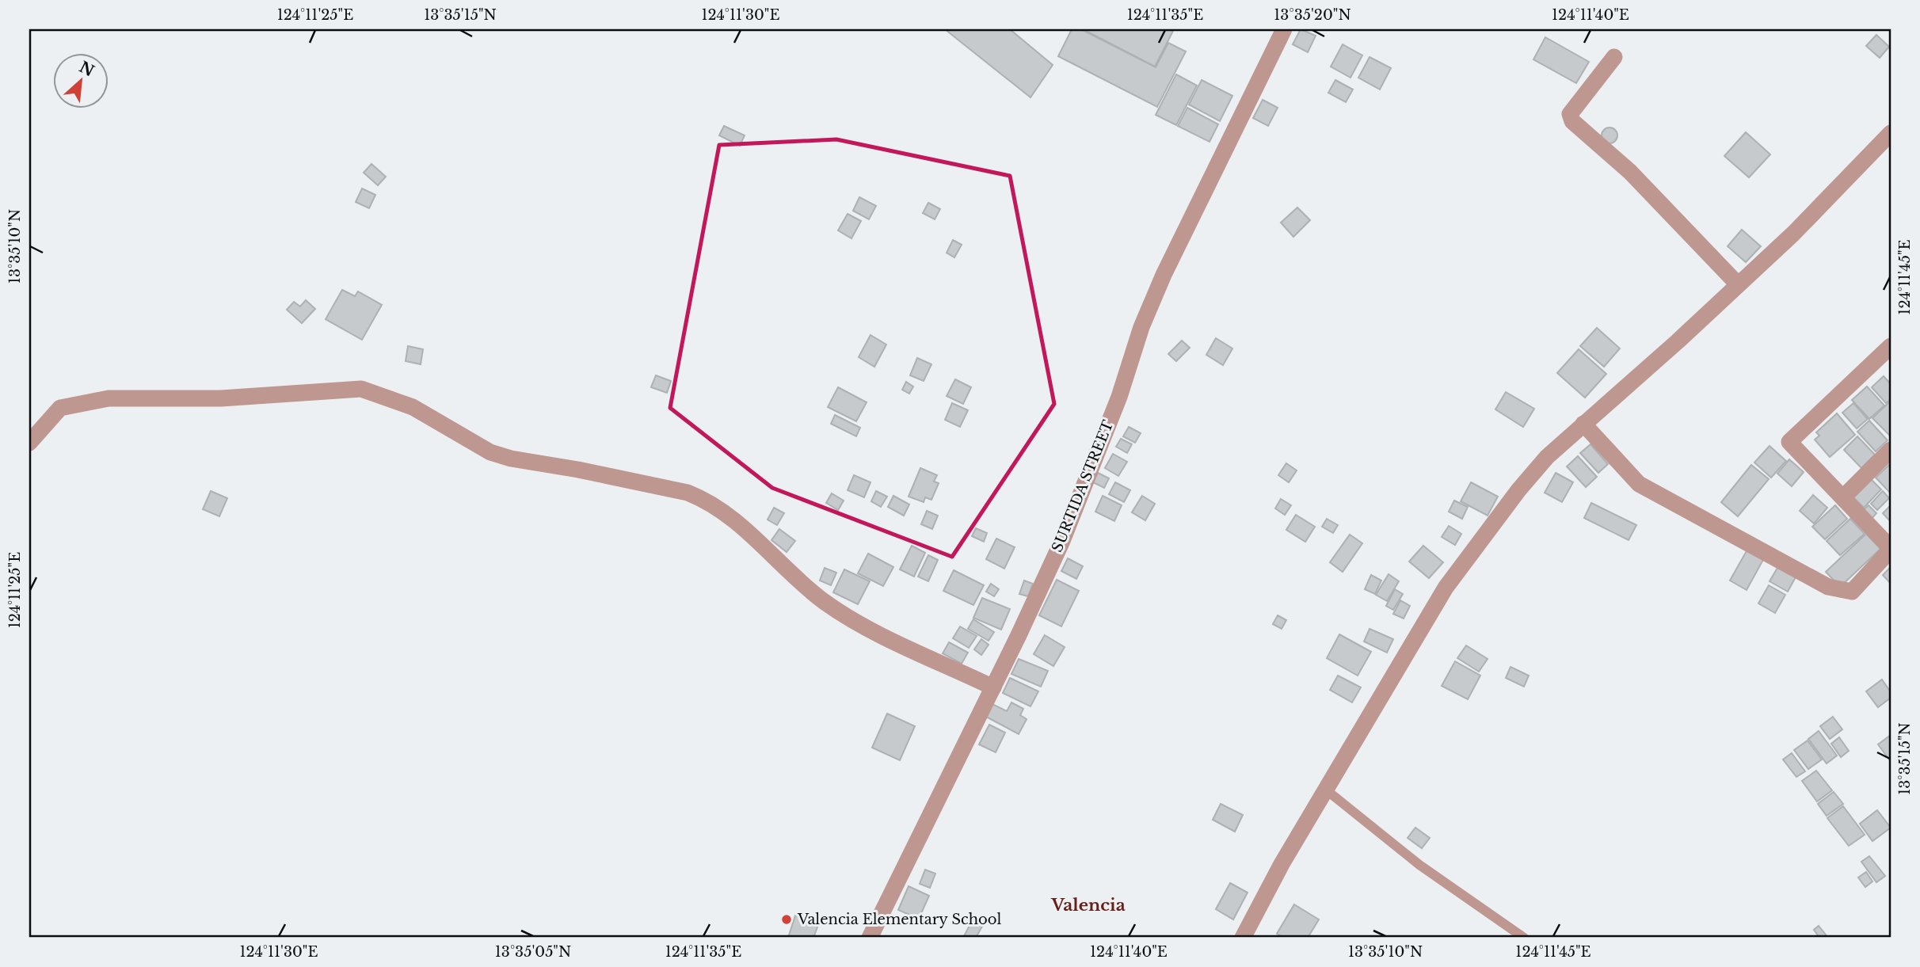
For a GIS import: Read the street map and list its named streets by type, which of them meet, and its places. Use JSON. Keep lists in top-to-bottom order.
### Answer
{
  "streets": {
    "street": ["SURTIDA STREET"]
  },
  "districts": ["Valencia"],
  "places": ["Valencia Elementary School"],
  "north": "top right",
  "coordinates": [
    "124°11'25\"E",
    "13°35'15\"N",
    "124°11'30\"E",
    "124°11'35\"E",
    "13°35'20\"N",
    "124°11'40\"E",
    "13°35'10\"N",
    "124°11'45\"E",
    "13°35'05\"N"
  ]
}
